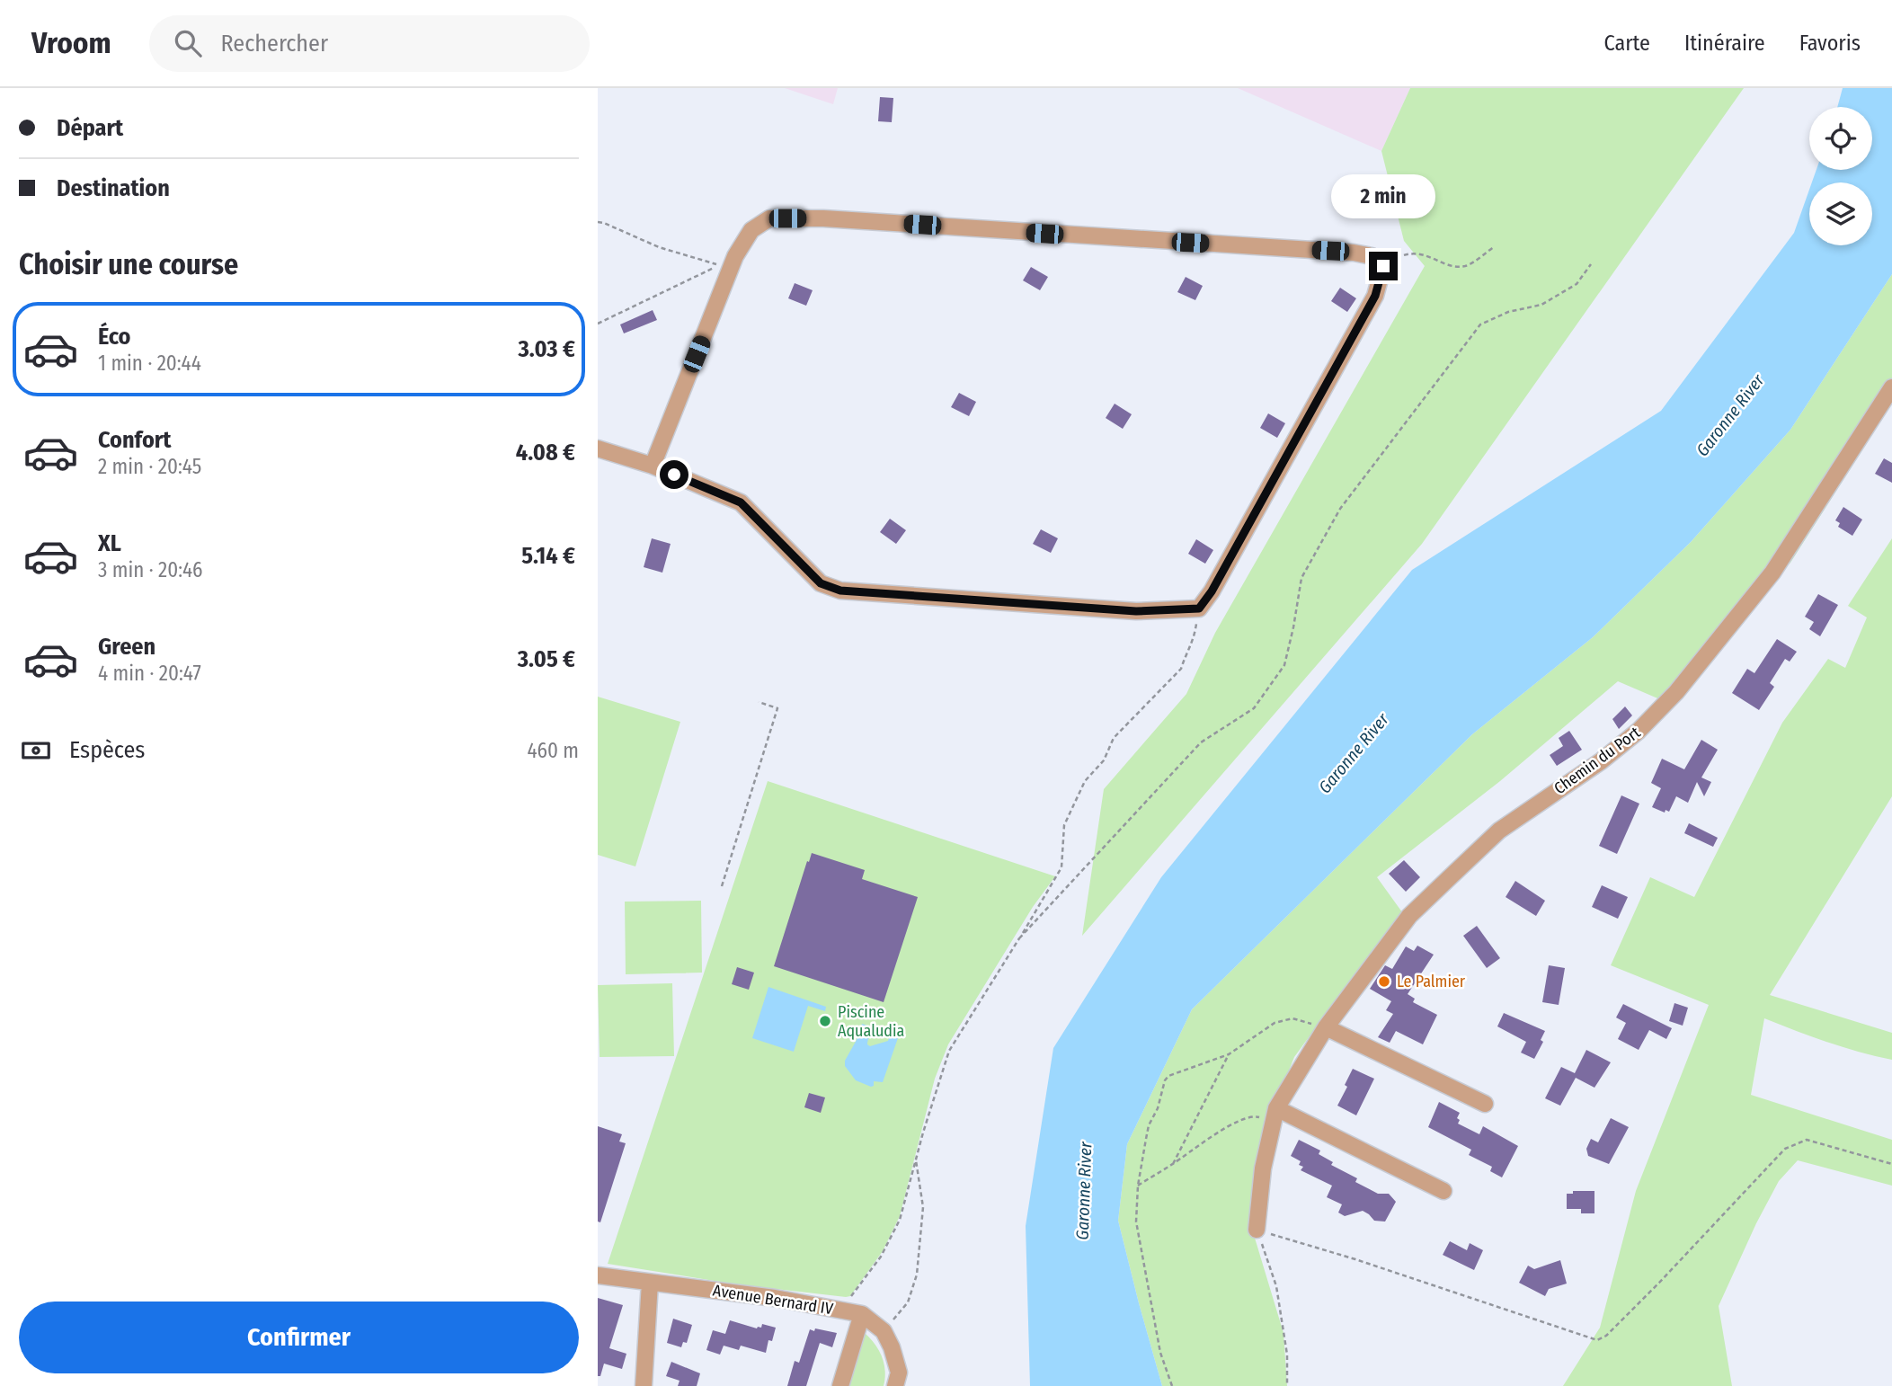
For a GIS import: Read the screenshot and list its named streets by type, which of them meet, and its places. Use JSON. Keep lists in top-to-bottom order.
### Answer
{
  "streets": {
    "street": ["Chemin du Port", "Avenue Bernard IV"]
  },
  "water": ["Garonne River"],
  "places": ["Le Palmier", "Piscine Aqualudia"],
  "page": {
    "header": "Vroom",
    "search": "Rechercher",
    "nav": ["Carte", "Itinéraire", "Favoris"],
    "banner": ["Départ", "Destination"],
    "bubble": "2 min",
    "heading": "Choisir une course",
    "list": [
      {
        "name": "Éco",
        "note": "1 min · 20:44",
        "value": "3.03 €"
      },
      {
        "name": "Confort",
        "note": "2 min · 20:45",
        "value": "4.08 €"
      },
      {
        "name": "XL",
        "note": "3 min · 20:46",
        "value": "5.14 €"
      },
      {
        "name": "Green",
        "note": "4 min · 20:47",
        "value": "3.05 €"
      }
    ],
    "pay": ["Espèces", "460 m"],
    "buttons": "Confirmer"
  }
}
